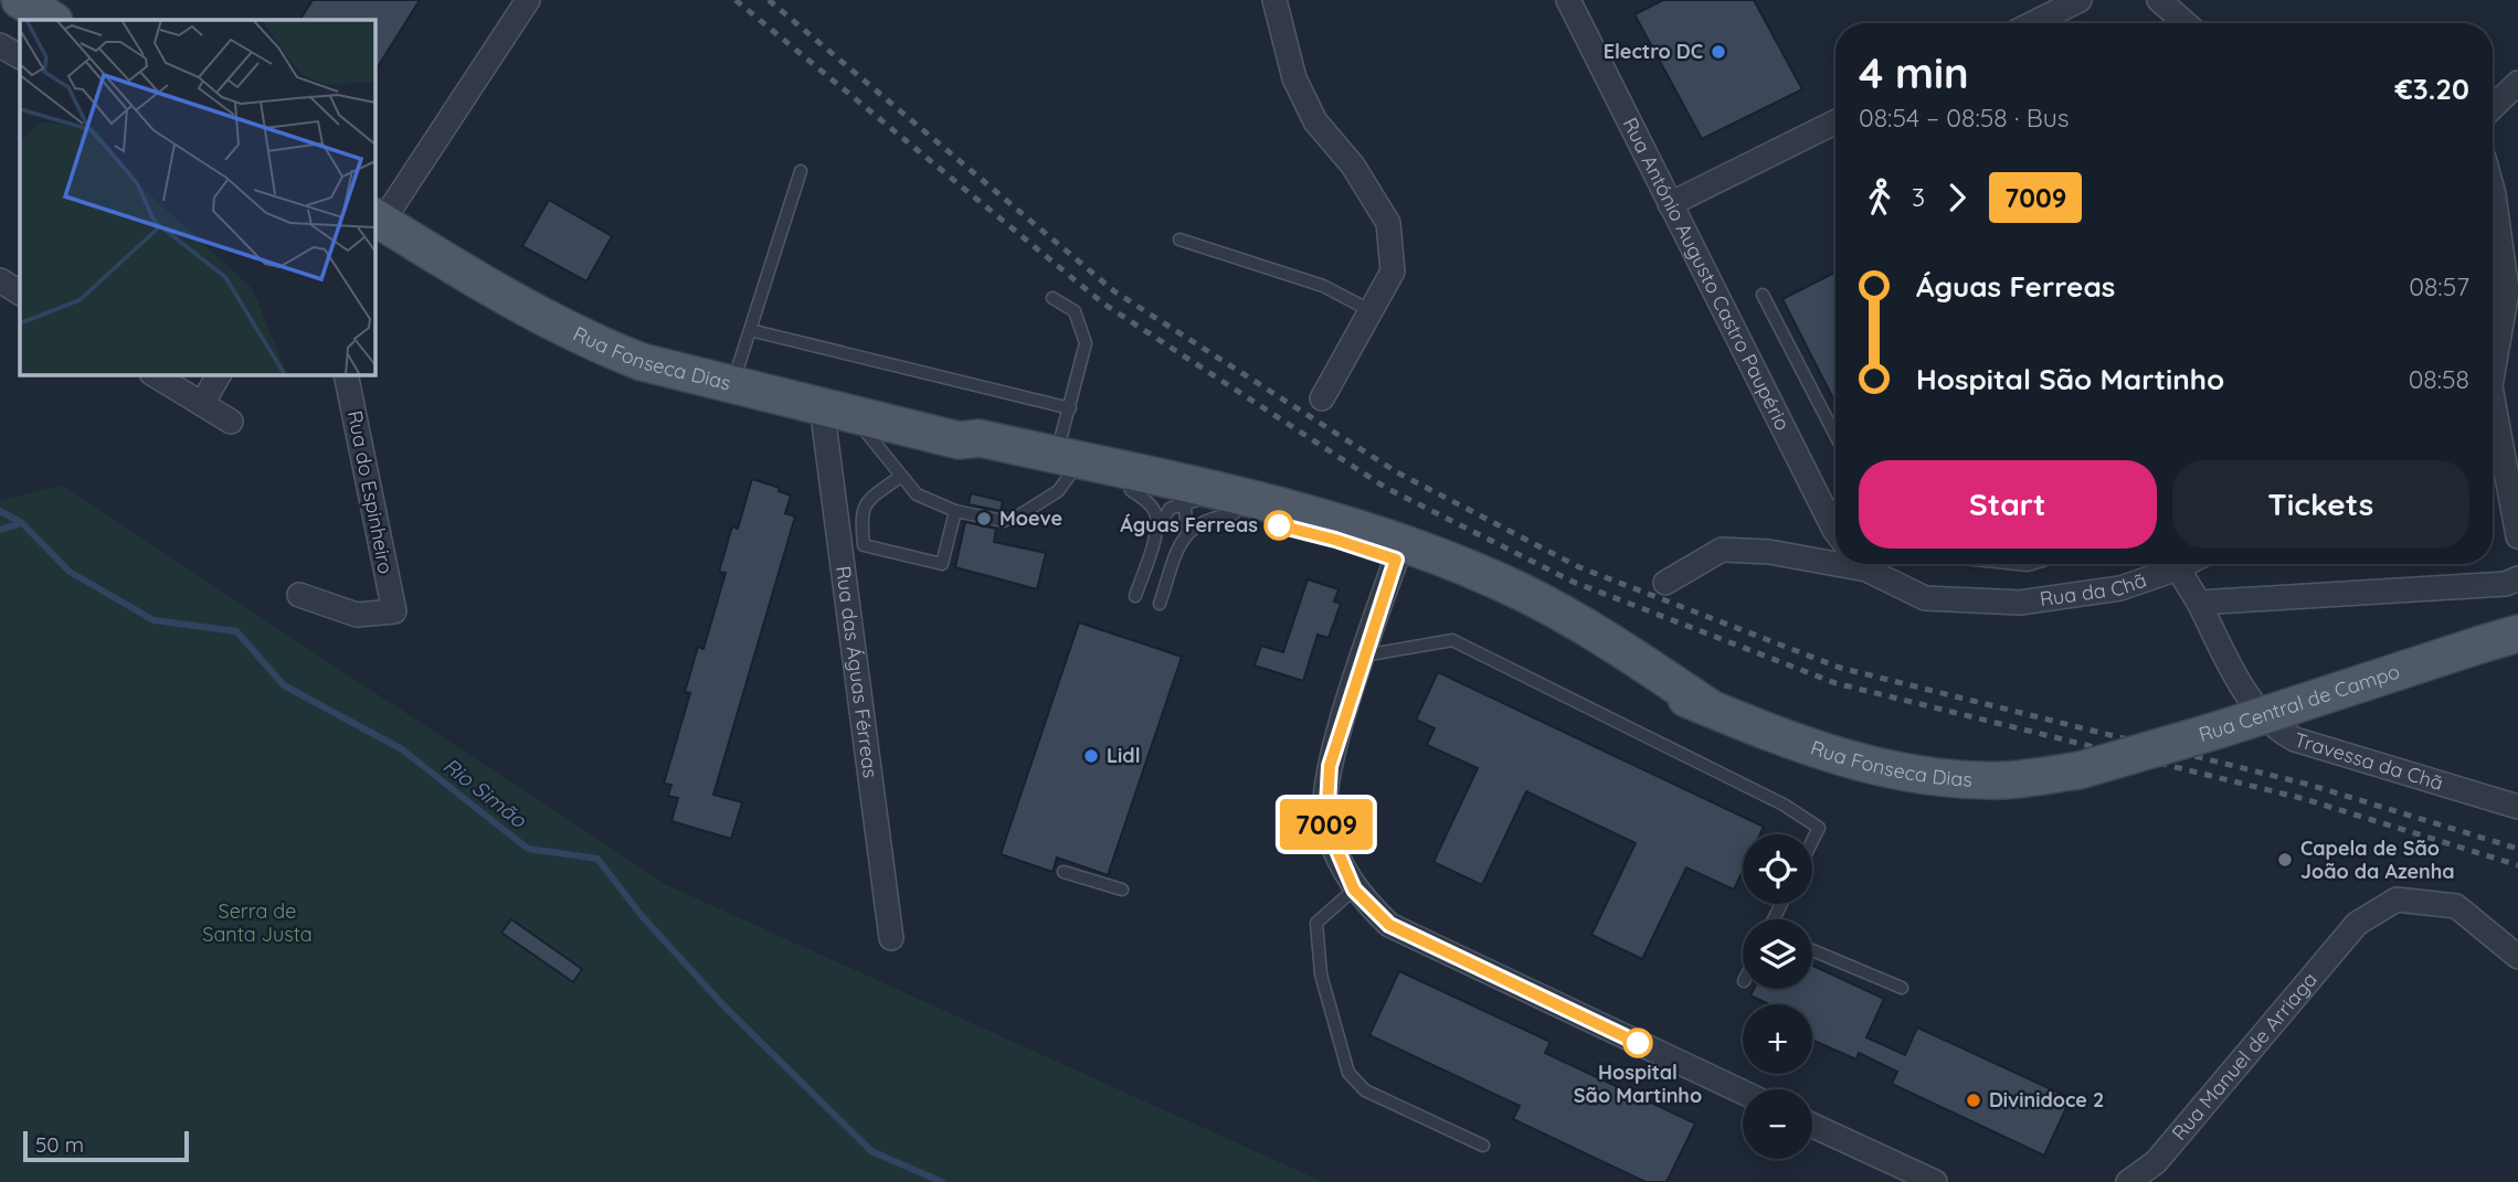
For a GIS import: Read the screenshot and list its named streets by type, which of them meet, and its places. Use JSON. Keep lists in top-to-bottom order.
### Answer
{
  "streets": {
    "main road": ["Rua Fonseca Dias", "Rua Central de Campo"],
    "street": [
      "Rua António Augusto Castro Paupério",
      "Rua do Espinheiro",
      "Rua da Chã",
      "Rua das Águas Férreas",
      "Travessa da Chã",
      "Rua Manuel de Arriaga"
    ]
  },
  "crossings": [
    ["Rua Fonseca Dias", "Rua das Águas Férreas"],
    ["Rua Fonseca Dias", "Rua Central de Campo"]
  ],
  "water": ["Rio Simão"],
  "parks": ["Serra de Santa Justa"],
  "places": [
    "Electro DC",
    "Moeve",
    "Águas Ferreas",
    "Lidl",
    "Capela de São João da Azenha",
    "Hospital São Martinho",
    "Divinidoce 2"
  ],
  "lines": ["bus line 7009"],
  "scale_bar": "50 m",
  "page": {
    "on_map": "7009",
    "heading": ["4 min", "08:54 – 08:58 · Bus", "€3.20"],
    "legs": ["3", "7009"],
    "list": [
      {
        "name": "Águas Ferreas",
        "value": "08:57"
      },
      {
        "name": "Hospital São Martinho",
        "value": "08:58"
      }
    ],
    "buttons": ["Start", "Tickets"],
    "map_buttons": ["+", "−"],
    "scale": "50 m"
  }
}
